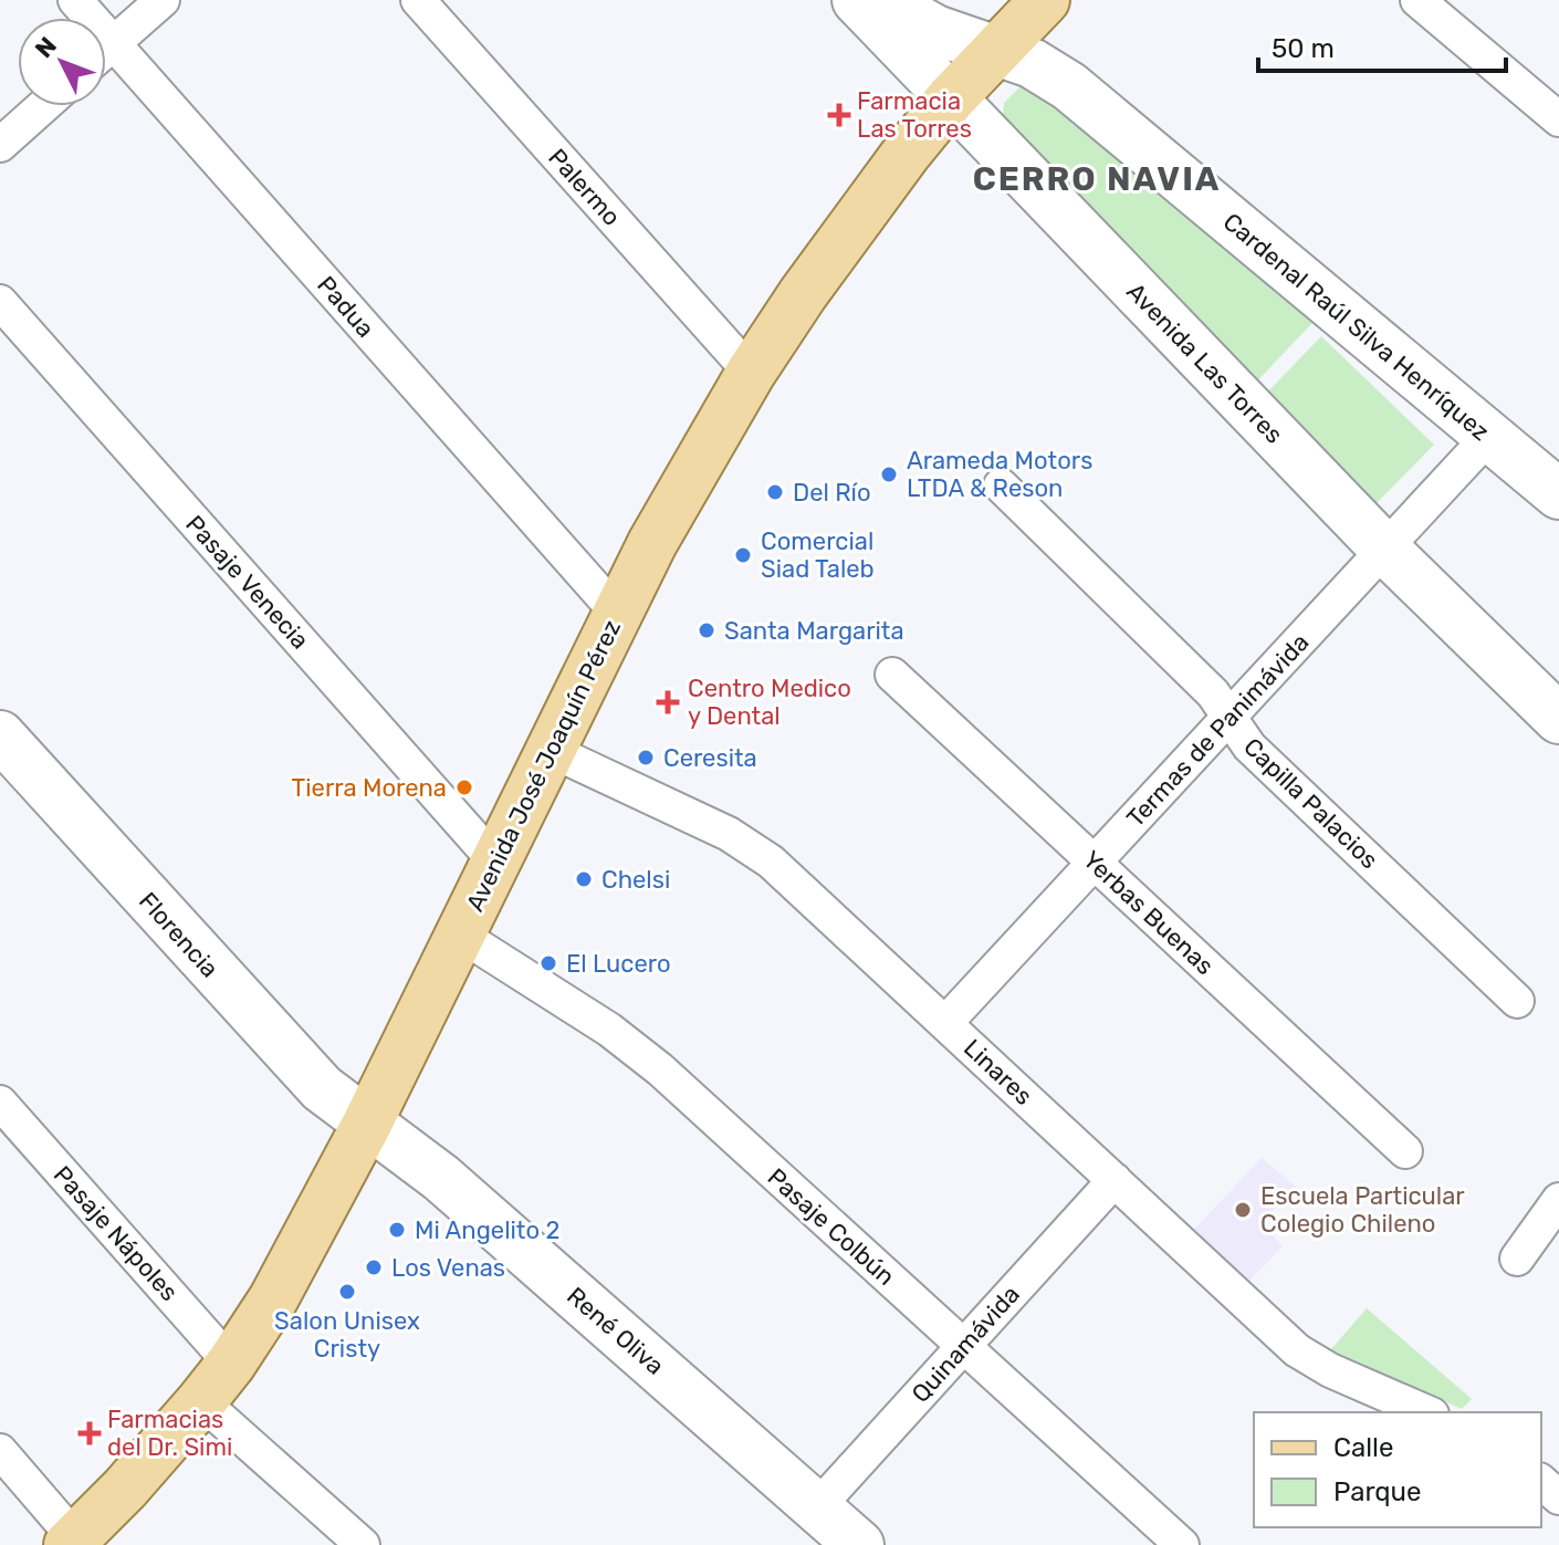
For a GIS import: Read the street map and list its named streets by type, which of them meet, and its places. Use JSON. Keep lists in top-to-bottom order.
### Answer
{
  "streets": {
    "main road": [
      "Cardenal Raúl Silva Henríquez",
      "Avenida Las Torres",
      "Avenida José Joaquín Pérez",
      "Florencia",
      "René Oliva"
    ],
    "street": [
      "Palermo",
      "Padua",
      "Pasaje Venecia",
      "Termas de Panimávida",
      "Capilla Palacios",
      "Yerbas Buenas",
      "Linares",
      "Pasaje Colbún",
      "Pasaje Nápoles",
      "Quinamávida"
    ]
  },
  "crossings": [
    ["Palermo", "Avenida José Joaquín Pérez"],
    ["Padua", "Avenida José Joaquín Pérez"],
    ["Cardenal Raúl Silva Henríquez", "Termas de Panimávida"],
    ["Cardenal Raúl Silva Henríquez", "Avenida José Joaquín Pérez"],
    ["Avenida Las Torres", "Termas de Panimávida"],
    ["Avenida Las Torres", "Avenida José Joaquín Pérez"],
    ["Pasaje Venecia", "Avenida José Joaquín Pérez"],
    ["Termas de Panimávida", "Capilla Palacios"],
    ["Termas de Panimávida", "Yerbas Buenas"],
    ["Termas de Panimávida", "Linares"],
    ["Avenida José Joaquín Pérez", "Florencia"],
    ["Avenida José Joaquín Pérez", "Linares"],
    ["Avenida José Joaquín Pérez", "Pasaje Colbún"],
    ["Avenida José Joaquín Pérez", "Pasaje Nápoles"],
    ["Avenida José Joaquín Pérez", "René Oliva"],
    ["Florencia", "René Oliva"],
    ["Linares", "Quinamávida"],
    ["Pasaje Colbún", "Quinamávida"],
    ["René Oliva", "Quinamávida"]
  ],
  "districts": ["CERRO NAVIA"],
  "places": {
    "health": ["Farmacia Las Torres", "Centro Medico y Dental", "Farmacias del Dr. Simi"],
    "other": [
      "Arameda Motors LTDA & Reson",
      "Del Río",
      "Comercial Siad Taleb",
      "Santa Margarita",
      "Ceresita",
      "Tierra Morena",
      "Chelsi",
      "El Lucero",
      "Escuela Particular Colegio Chileno",
      "Mi Angelito 2",
      "Los Venas",
      "Salon Unisex Cristy"
    ]
  },
  "legend": ["Calle", "Parque"],
  "scale_bar": "50 m",
  "north": "top left"
}
